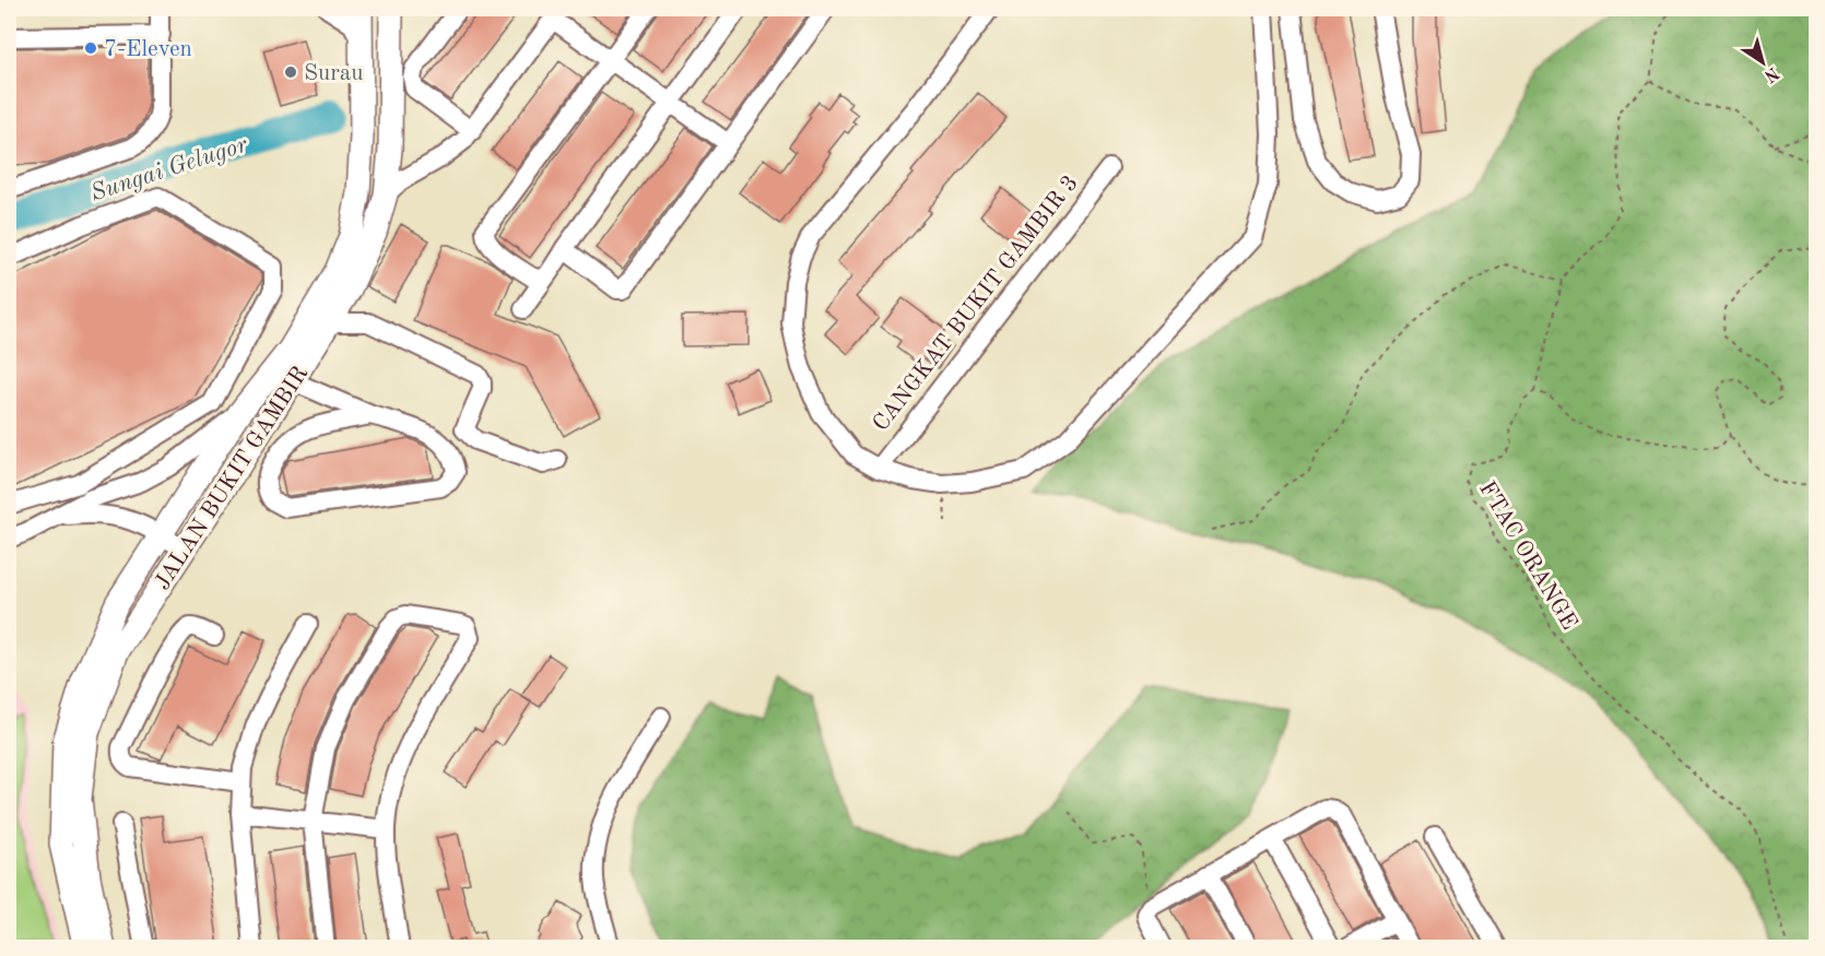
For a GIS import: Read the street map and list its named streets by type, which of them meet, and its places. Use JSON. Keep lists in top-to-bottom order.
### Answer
{
  "streets": {
    "main road": ["JALAN BUKIT GAMBIR"],
    "street": ["CANGKAT BUKIT GAMBIR 3"],
    "path": ["FTAC ORANGE"]
  },
  "water": ["Sungai Gelugor"],
  "places": ["7-Eleven", "Surau"],
  "north": "bottom right"
}
